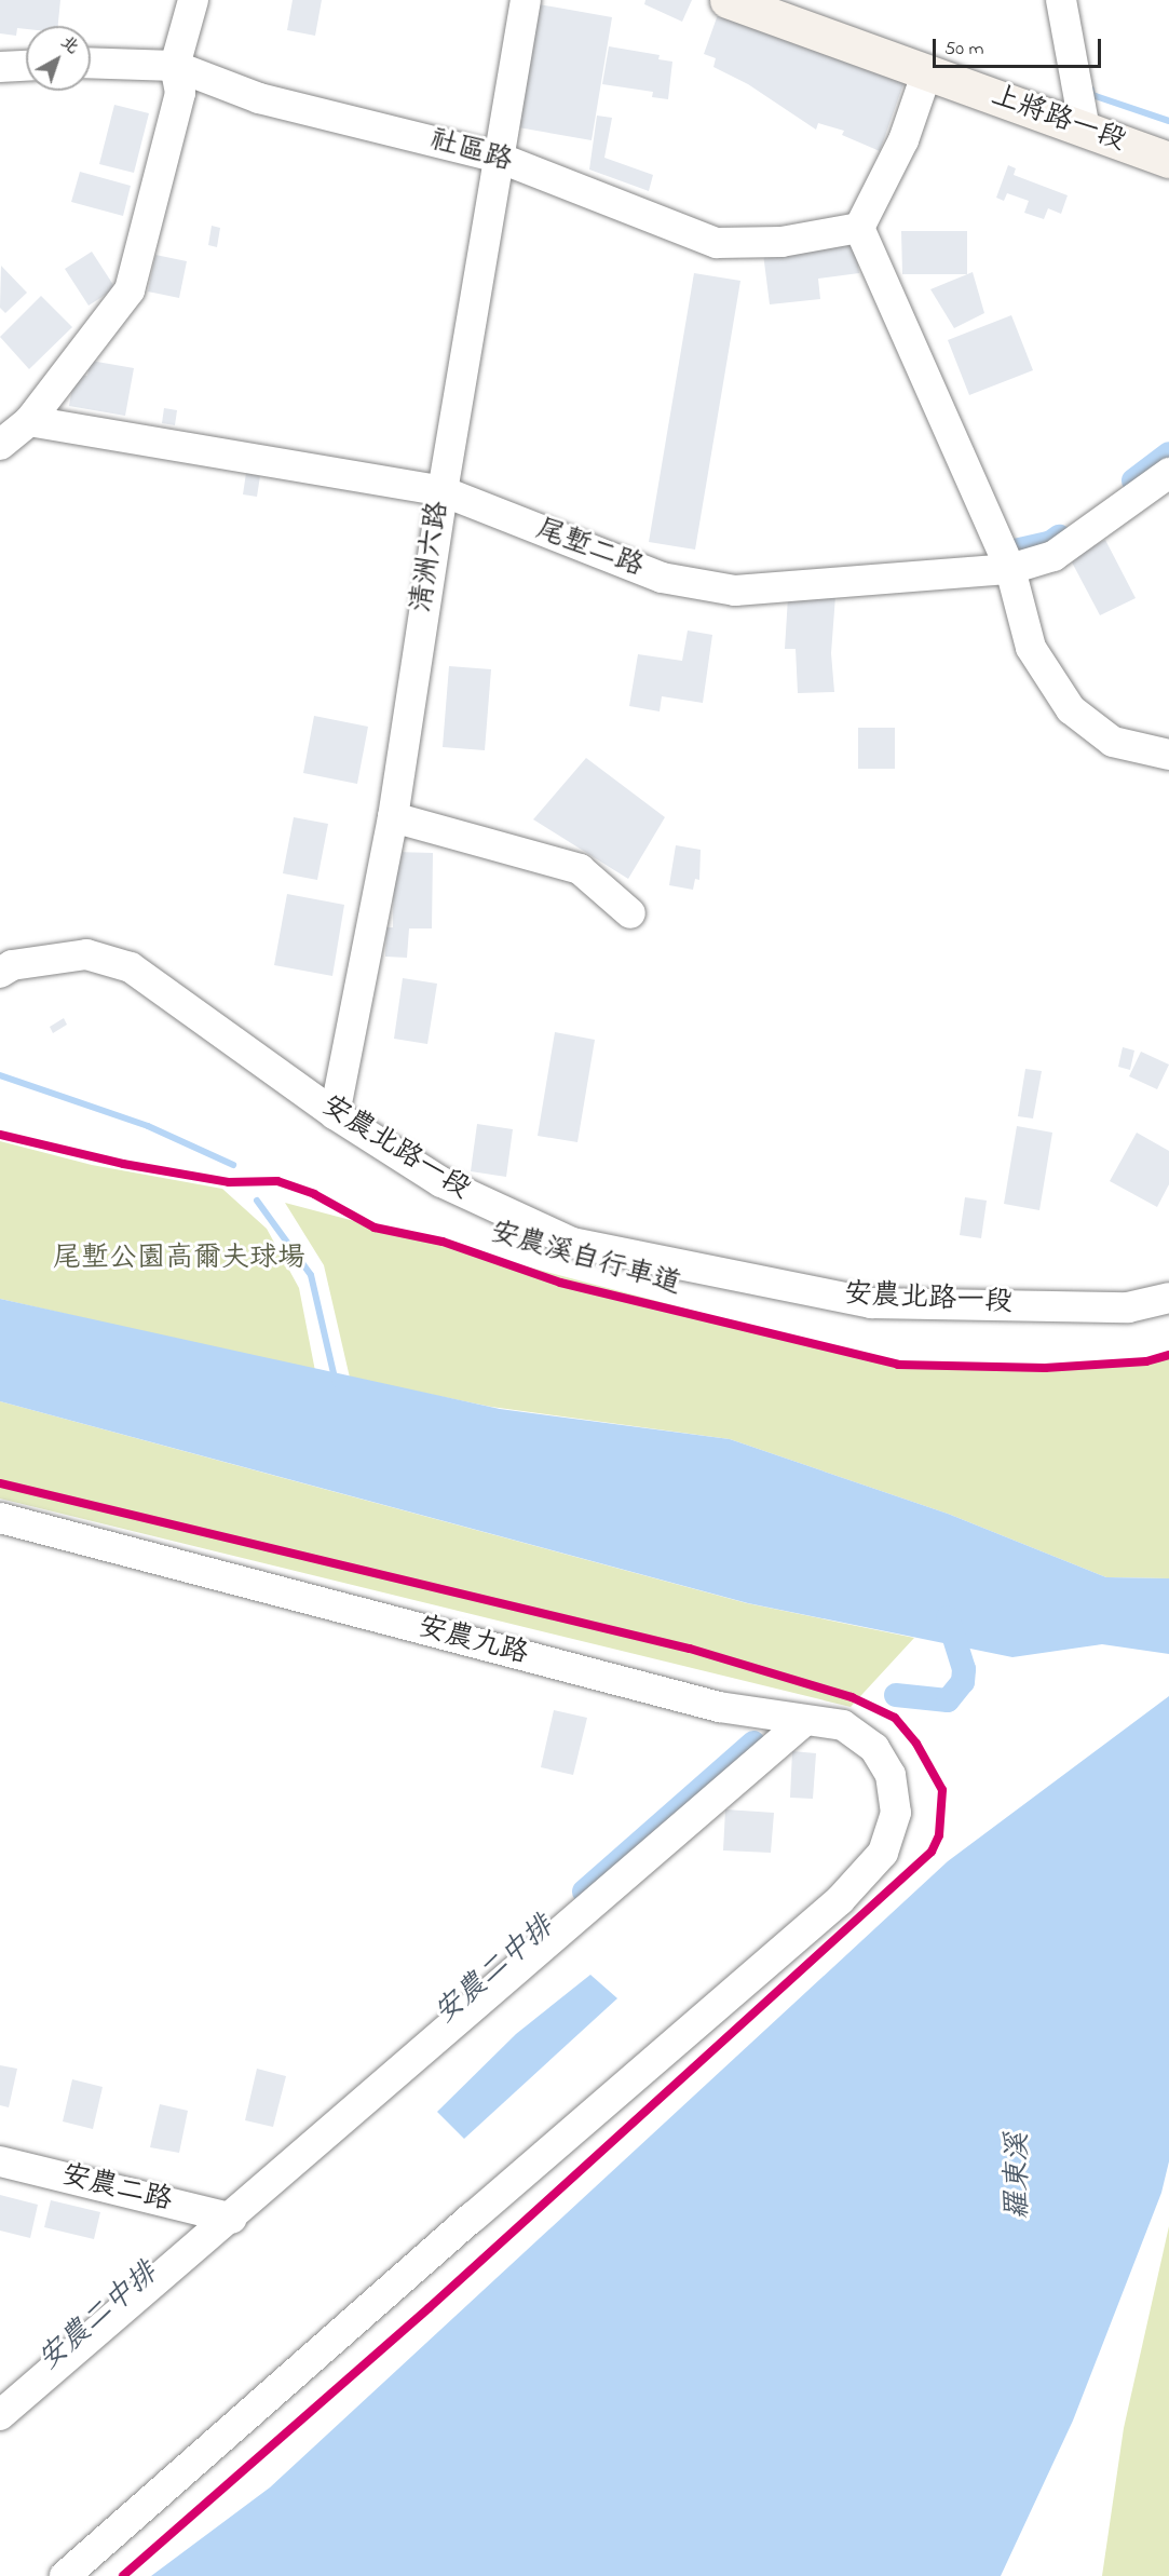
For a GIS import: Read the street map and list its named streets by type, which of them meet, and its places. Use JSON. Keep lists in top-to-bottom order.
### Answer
{
  "streets": {
    "main road": ["上將路一段"],
    "street": [
      "社區路",
      "尾塹二路",
      "清洲六路",
      "安農北路一段",
      "安農九路",
      "安農二路"
    ],
    "cycle path": ["安農溪自行車道"]
  },
  "crossings": [
    ["社區路", "清洲六路"],
    ["尾塹二路", "清洲六路"],
    ["清洲六路", "安農北路一段"]
  ],
  "water": ["安農二中排", "羅東溪"],
  "parks": ["尾塹公園高爾夫球場"],
  "scale_bar": "50 m",
  "north": "top right"
}
